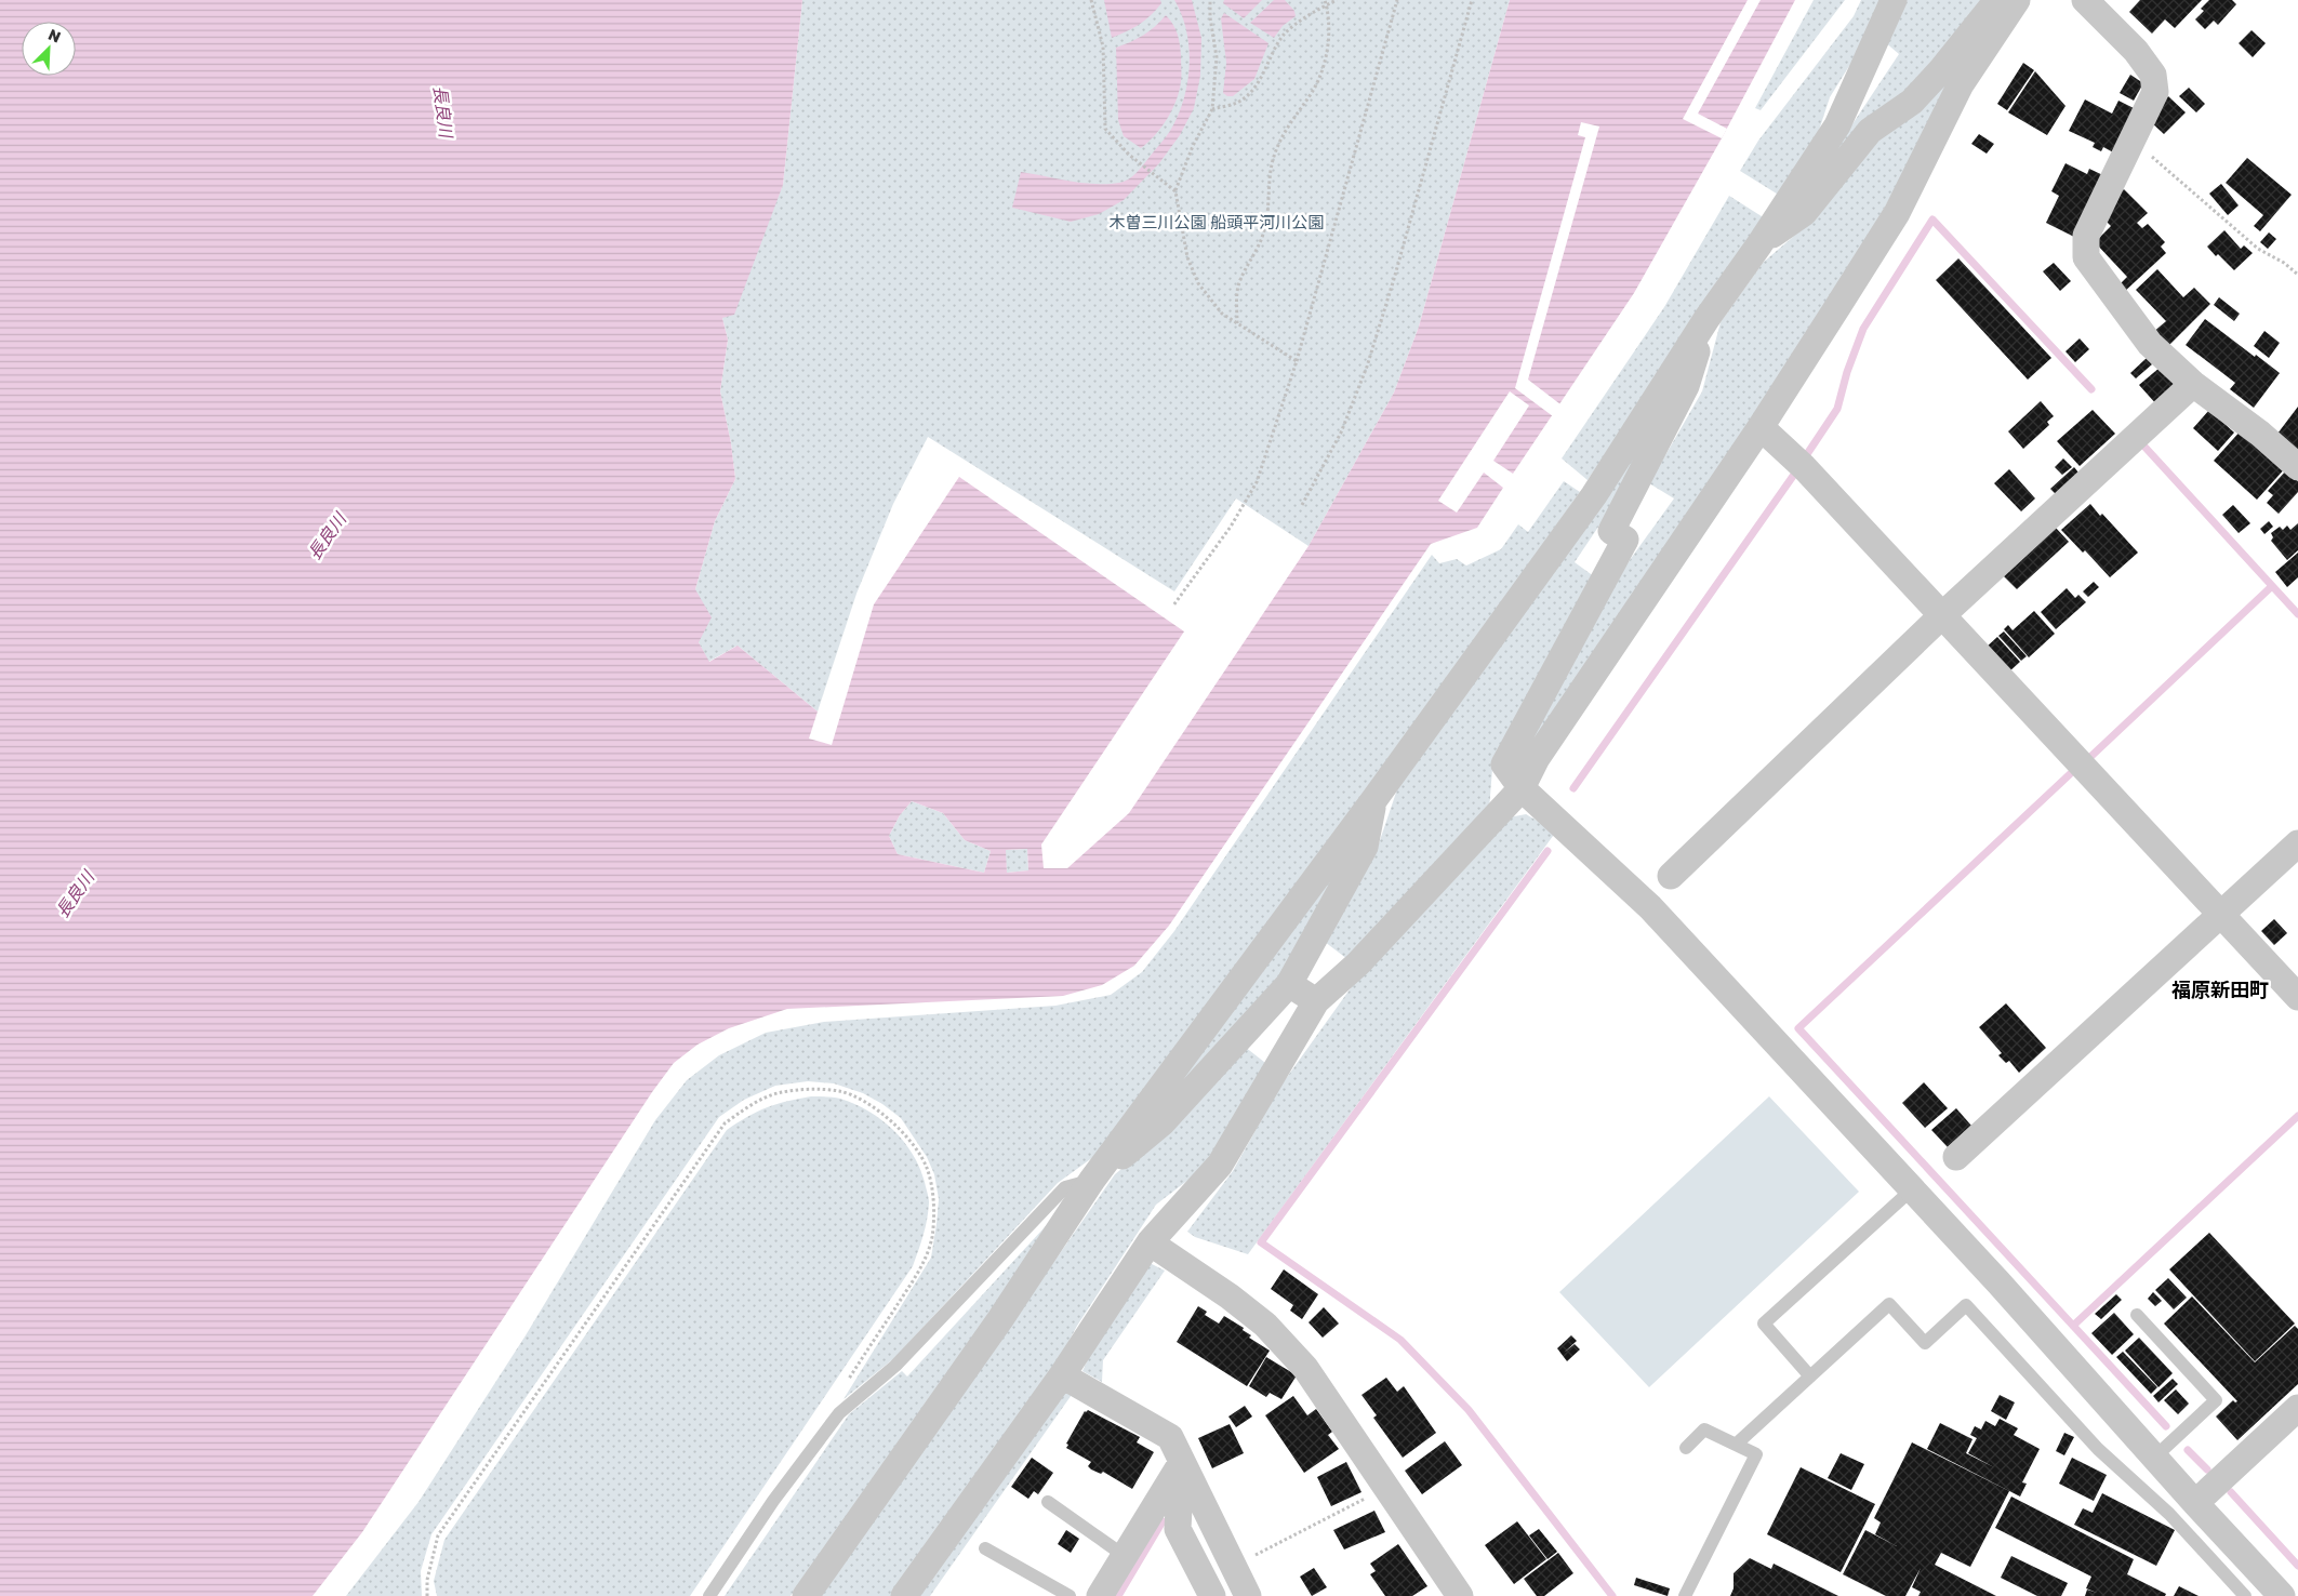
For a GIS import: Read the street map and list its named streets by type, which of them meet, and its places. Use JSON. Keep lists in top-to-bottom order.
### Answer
{
  "districts": ["福原新田町"],
  "water": ["長良川"],
  "parks": ["木曽三川公園 船頭平河川公園"],
  "north": "top right"
}
